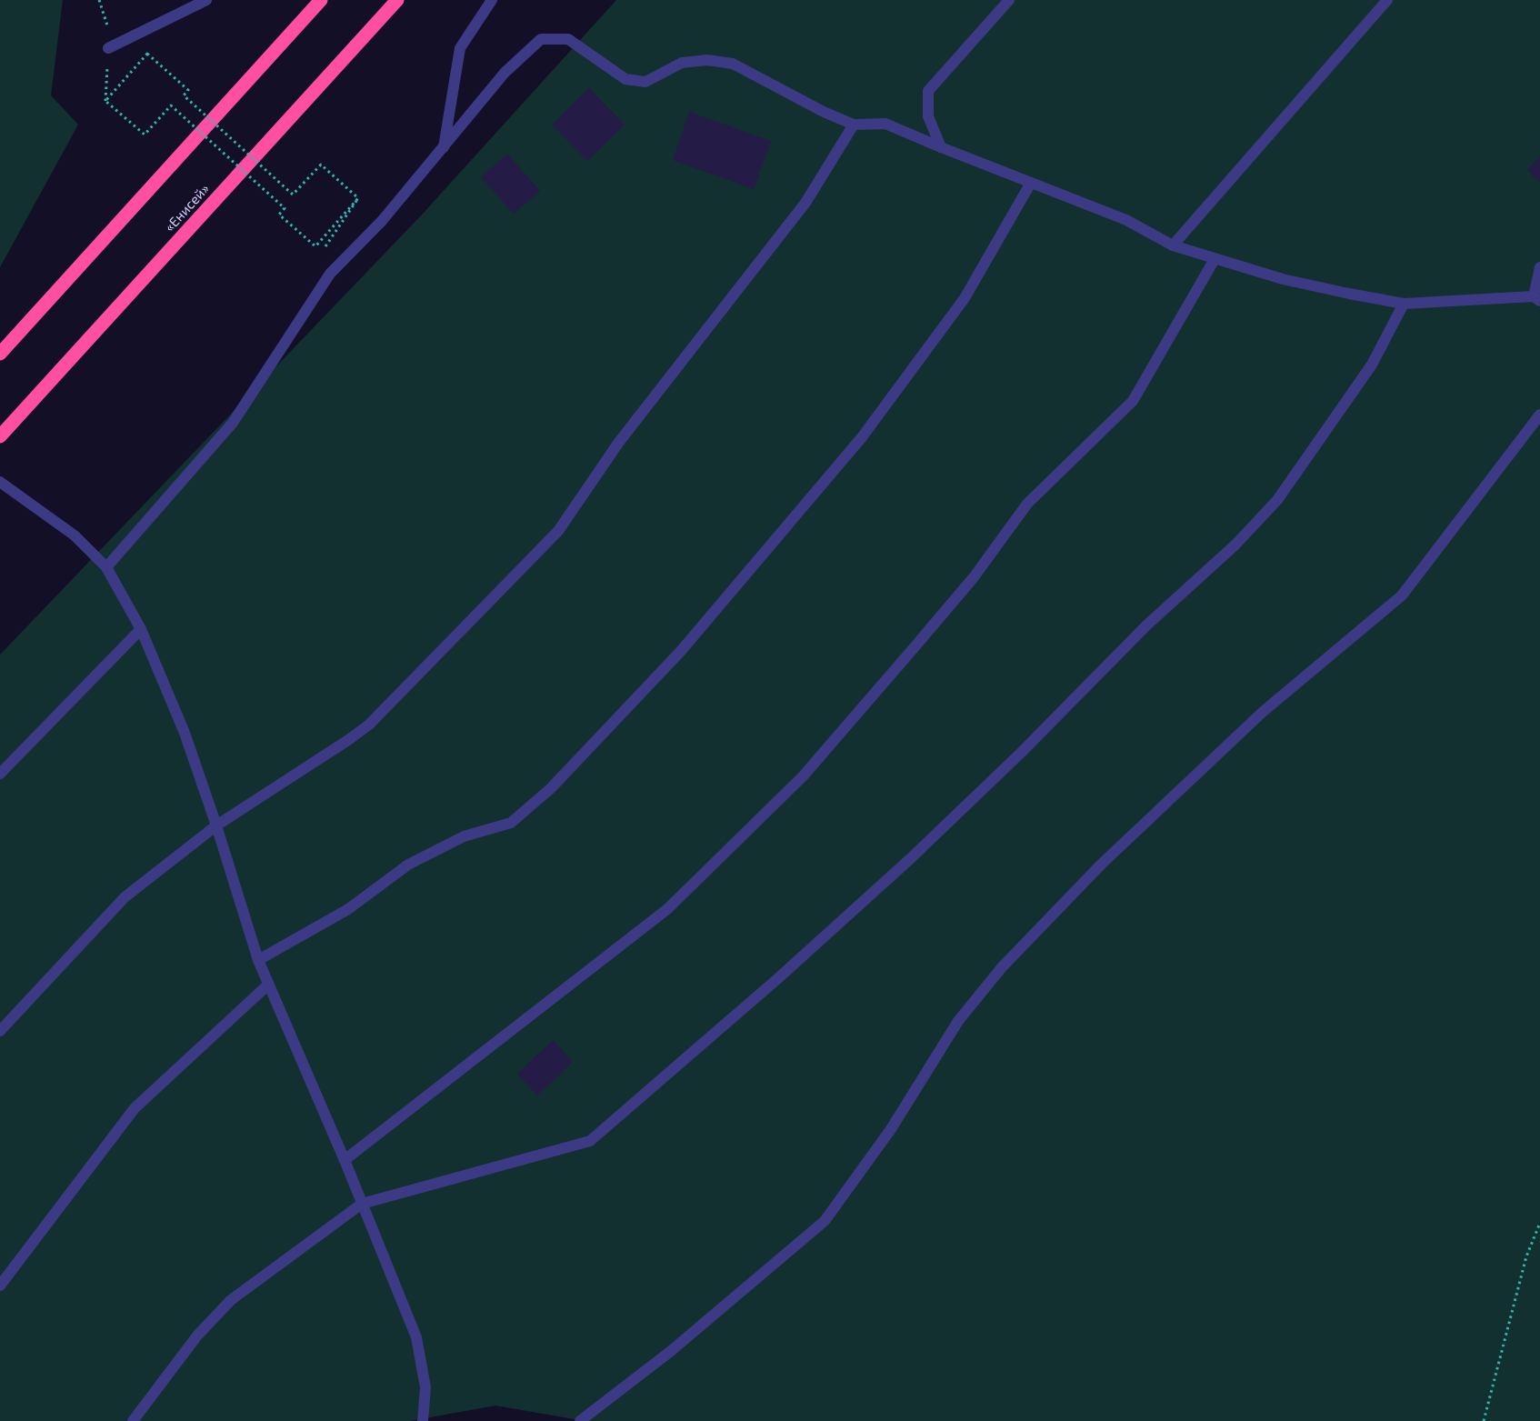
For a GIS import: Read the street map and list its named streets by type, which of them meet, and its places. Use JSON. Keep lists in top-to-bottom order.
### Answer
{
  "streets": {
    "highway": ["«Енисей»"]
  }
}
